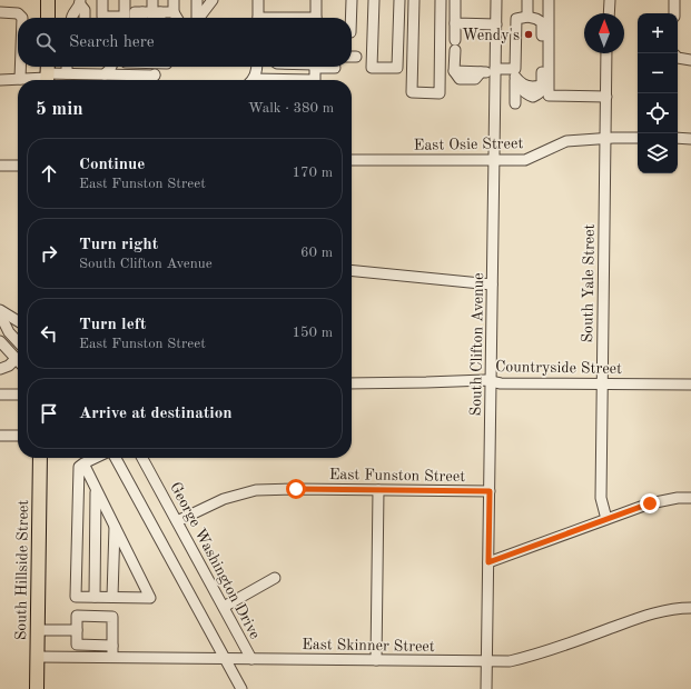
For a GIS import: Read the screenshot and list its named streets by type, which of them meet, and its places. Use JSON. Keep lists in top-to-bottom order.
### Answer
{
  "streets": {
    "main road": ["South Hillside Street"],
    "street": [
      "East Osie Street",
      "South Yale Street",
      "South Clifton Avenue",
      "Countryside Street",
      "East Funston Street",
      "George Washington Drive",
      "East Skinner Street"
    ]
  },
  "crossings": [
    ["East Osie Street", "South Yale Street"],
    ["East Osie Street", "South Clifton Avenue"],
    ["South Yale Street", "Countryside Street"],
    ["South Clifton Avenue", "Countryside Street"],
    ["South Clifton Avenue", "East Funston Street"],
    ["South Clifton Avenue", "East Skinner Street"],
    ["East Funston Street", "George Washington Drive"],
    ["George Washington Drive", "East Skinner Street"],
    ["South Hillside Street", "East Skinner Street"]
  ],
  "places": ["Wendy's"],
  "north": "top",
  "page": {
    "map_buttons": ["+", "−"],
    "search": "Search here",
    "heading": ["5 min", "Walk · 380 m"],
    "list": [
      ["Continue", "East Funston Street", "170 m"],
      ["Turn right", "South Clifton Avenue", "60 m"],
      ["Turn left", "East Funston Street", "150 m"],
      "Arrive at destination"
    ]
  }
}
